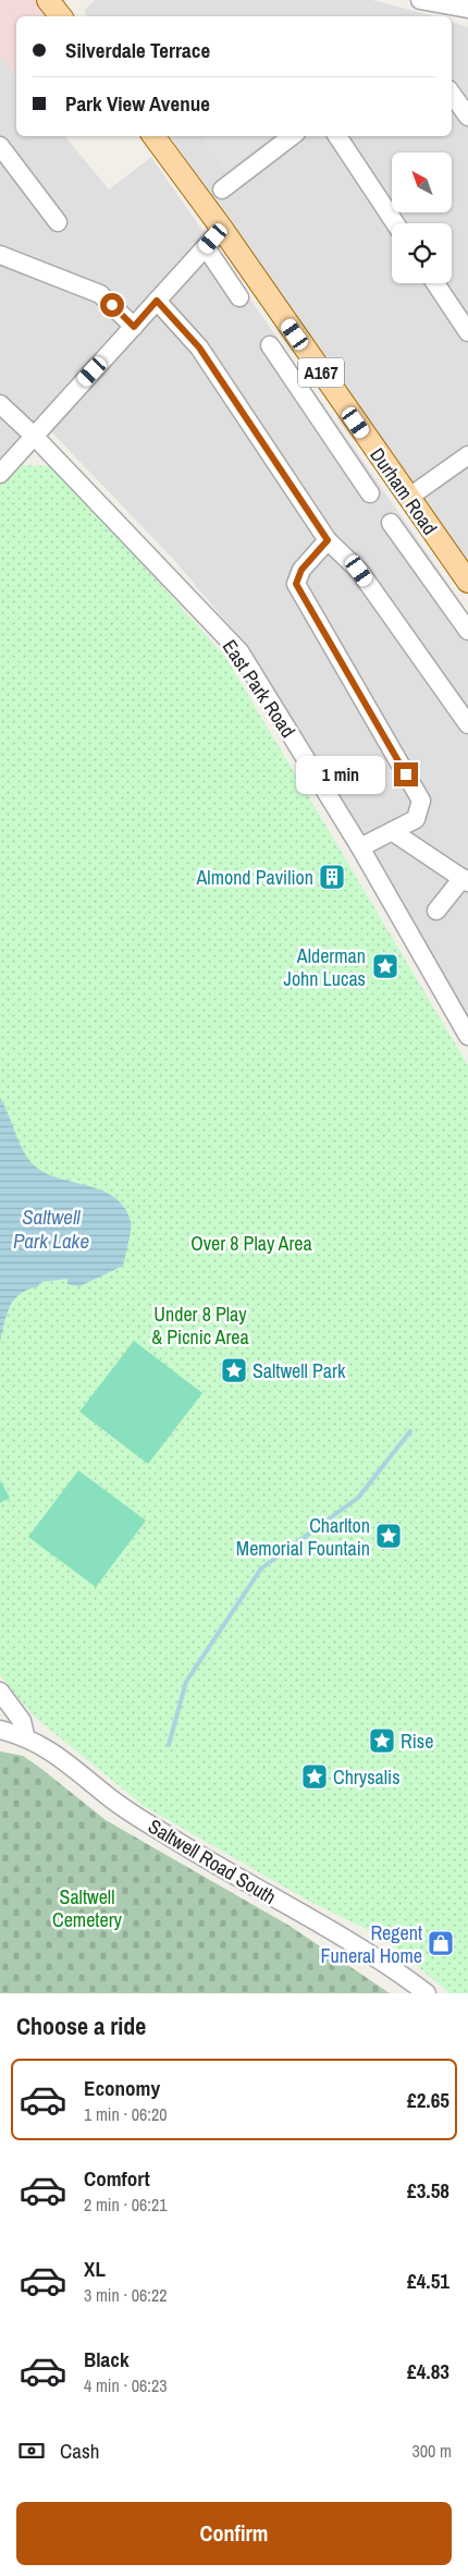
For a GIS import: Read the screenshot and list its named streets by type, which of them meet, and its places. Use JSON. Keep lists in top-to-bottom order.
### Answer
{
  "streets": {
    "main road": ["A167", "Durham Road"],
    "street": ["East Park Road", "Saltwell Road South"]
  },
  "water": ["Saltwell Park Lake"],
  "parks": ["Over 8 Play Area", "Under 8 Play & Picnic Area", "Saltwell Cemetery"],
  "places": {
    "building": ["Almond Pavilion"],
    "place": [
      "Alderman John Lucas",
      "Saltwell Park",
      "Charlton Memorial Fountain",
      "Rise",
      "Chrysalis"
    ],
    "shop": ["Regent Funeral Home"]
  },
  "north": "top left",
  "page": {
    "banner": ["Silverdale Terrace", "Park View Avenue"],
    "bubble": "1 min",
    "heading": "Choose a ride",
    "list": [
      {
        "name": "Economy",
        "note": "1 min · 06:20",
        "value": "£2.65"
      },
      {
        "name": "Comfort",
        "note": "2 min · 06:21",
        "value": "£3.58"
      },
      {
        "name": "XL",
        "note": "3 min · 06:22",
        "value": "£4.51"
      },
      {
        "name": "Black",
        "note": "4 min · 06:23",
        "value": "£4.83"
      }
    ],
    "pay": ["Cash", "300 m"],
    "buttons": "Confirm"
  }
}
